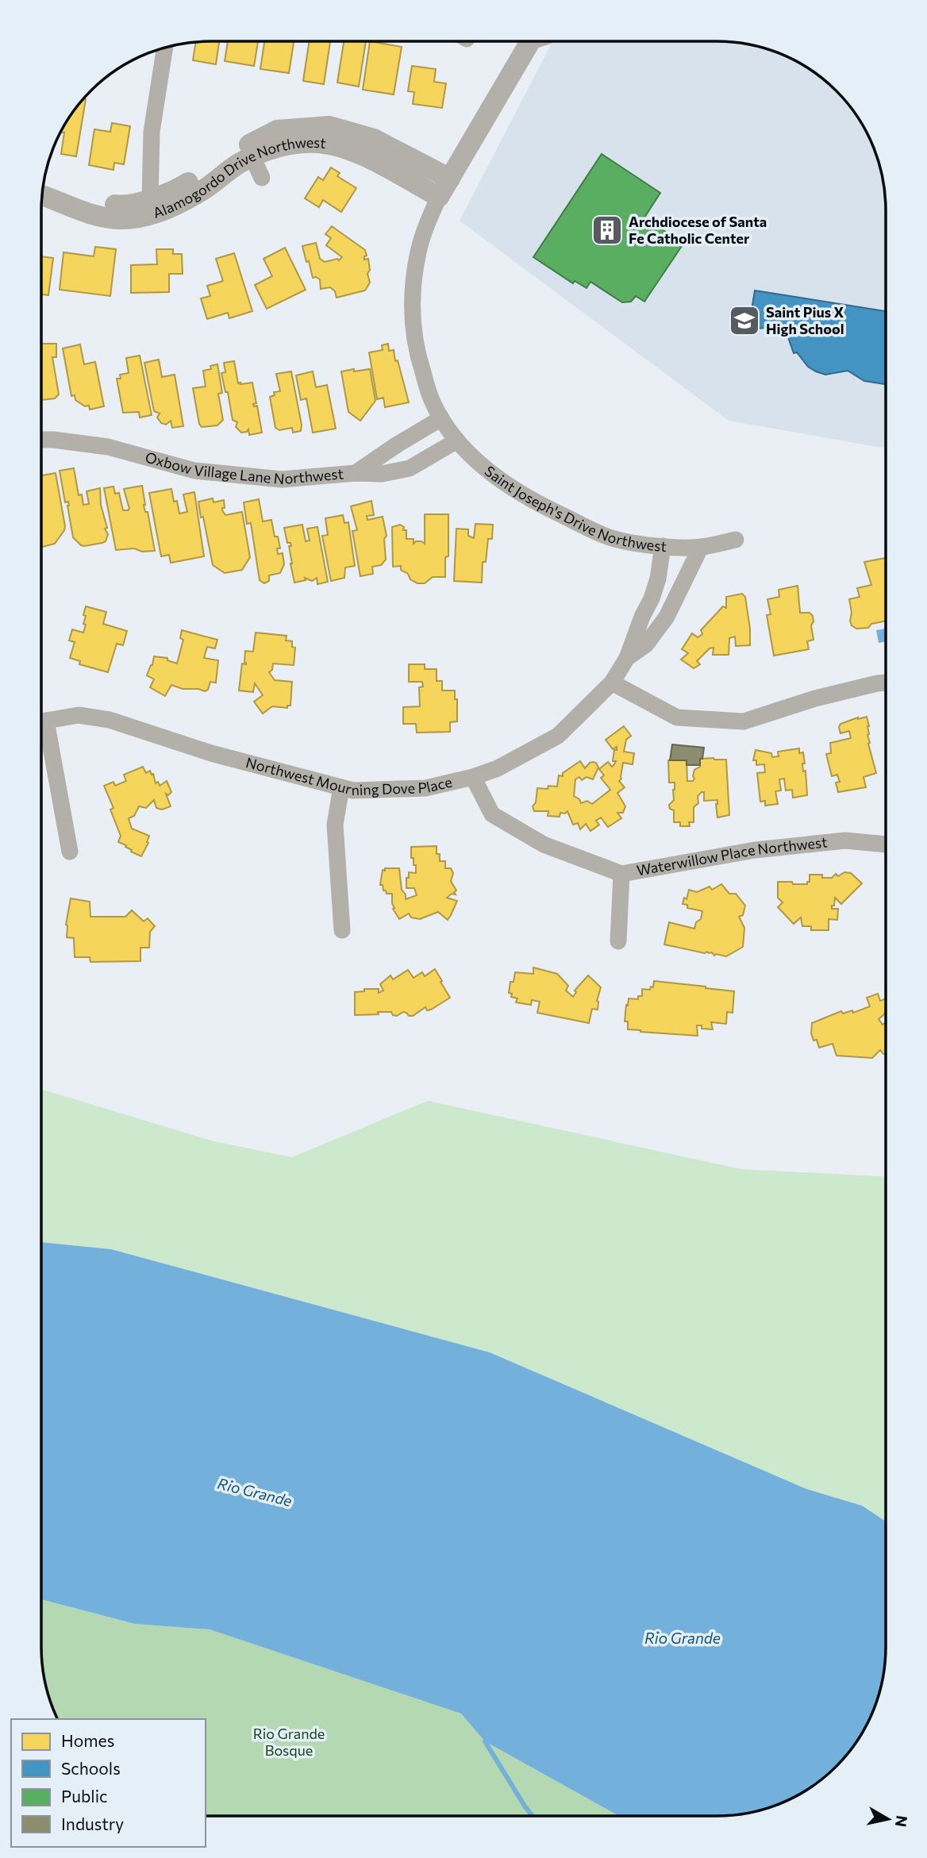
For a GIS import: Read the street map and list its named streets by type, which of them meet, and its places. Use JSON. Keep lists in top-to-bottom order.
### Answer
{
  "streets": {
    "street": [
      "Alamogordo Drive Northwest",
      "Oxbow Village Lane Northwest",
      "Saint Joseph's Drive Northwest",
      "Northwest Mourning Dove Place",
      "Waterwillow Place Northwest"
    ]
  },
  "crossings": [
    ["Alamogordo Drive Northwest", "Saint Joseph's Drive Northwest"],
    ["Oxbow Village Lane Northwest", "Saint Joseph's Drive Northwest"],
    ["Saint Joseph's Drive Northwest", "Northwest Mourning Dove Place"],
    ["Northwest Mourning Dove Place", "Waterwillow Place Northwest"]
  ],
  "water": ["Rio Grande"],
  "parks": ["Rio Grande Bosque"],
  "places": {
    "building": ["Archdiocese of Santa Fe Catholic Center"],
    "school or university": ["Saint Pius X High School"]
  },
  "legend": [
    "Homes",
    "Schools",
    "Public",
    "Industry"
  ],
  "north": "right"
}
